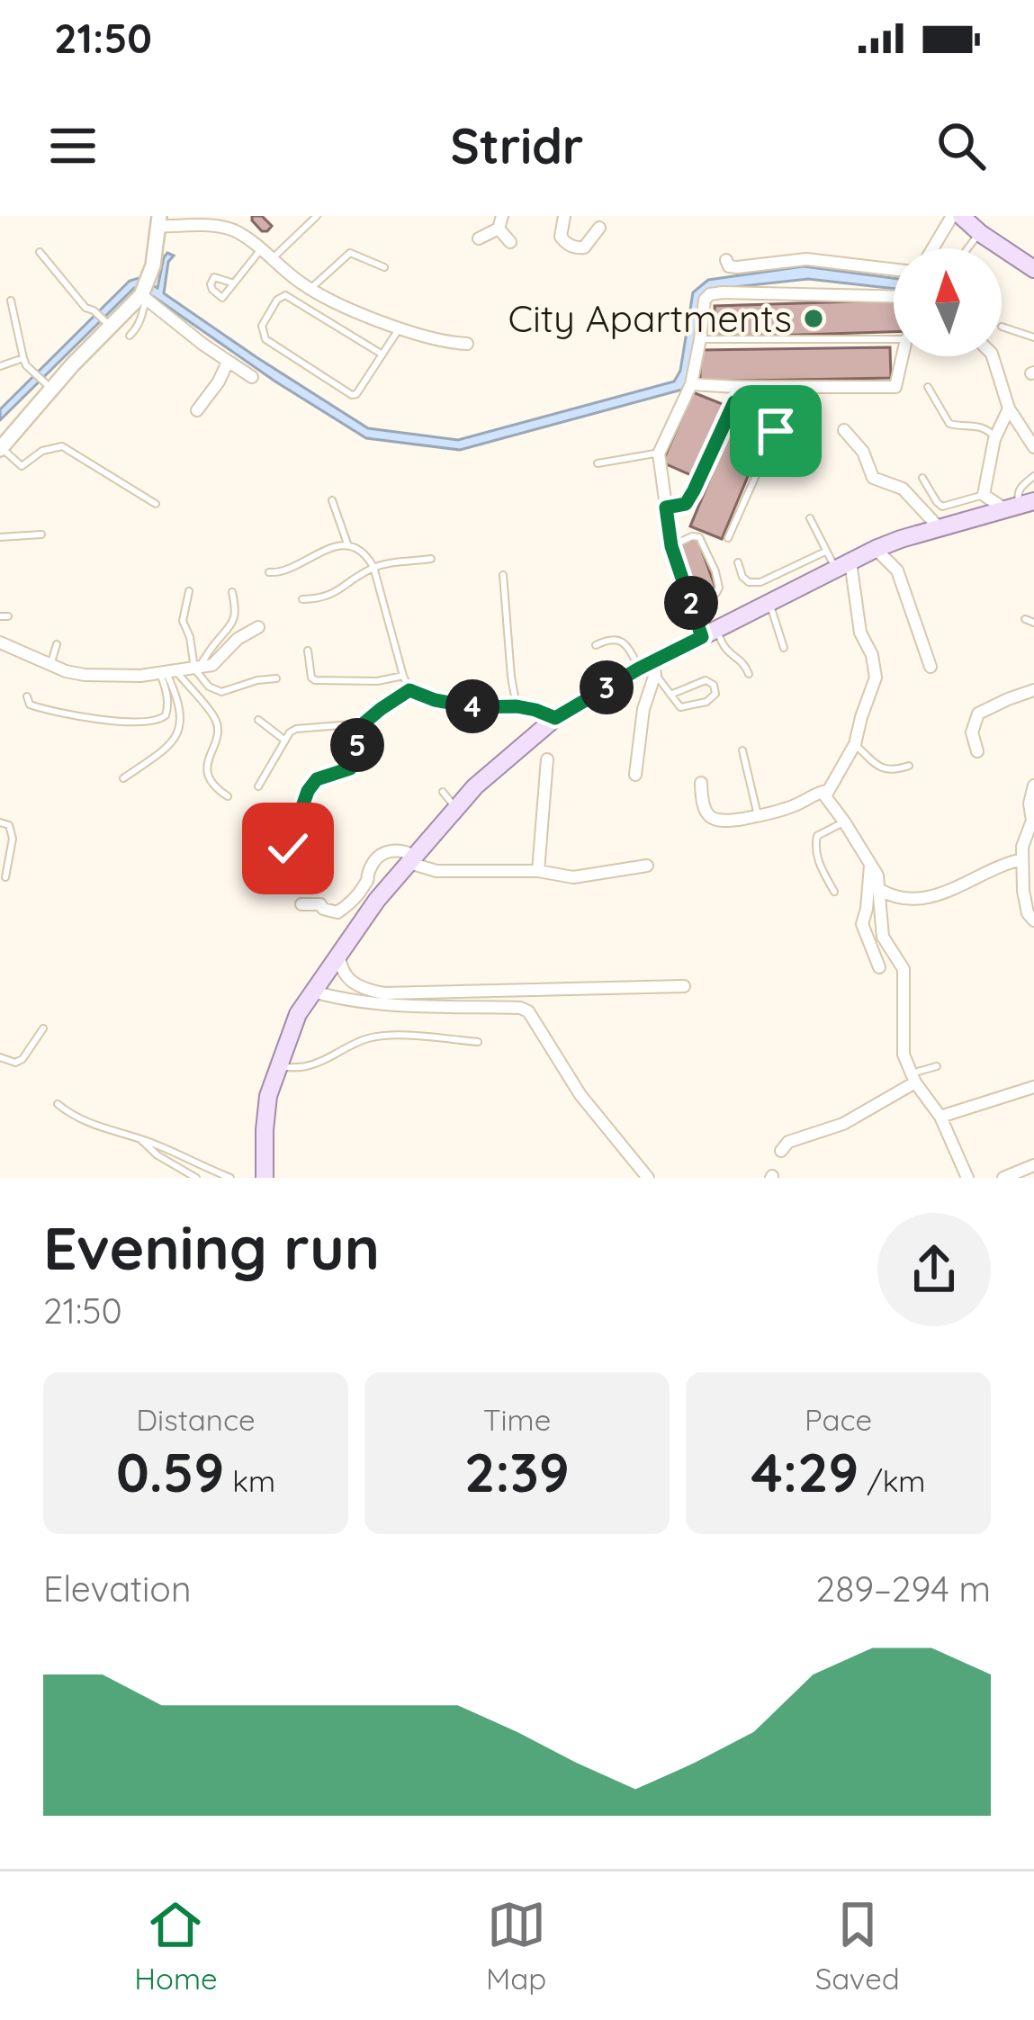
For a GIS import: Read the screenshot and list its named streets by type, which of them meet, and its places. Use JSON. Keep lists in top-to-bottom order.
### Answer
{
  "places": ["City Apartments"],
  "north": "top",
  "page": {
    "status": "21:50",
    "header": "Stridr",
    "pins": [
      "2",
      "3",
      "4",
      "5"
    ],
    "heading": ["Evening run", "21:50"],
    "stats": [
      ["Distance", "0.59 km"],
      ["Time", "2:39"],
      ["Pace", "4:29 /km"]
    ],
    "chart": ["Elevation", "289–294 m"],
    "tabs": ["Home", "Map", "Saved"]
  }
}
